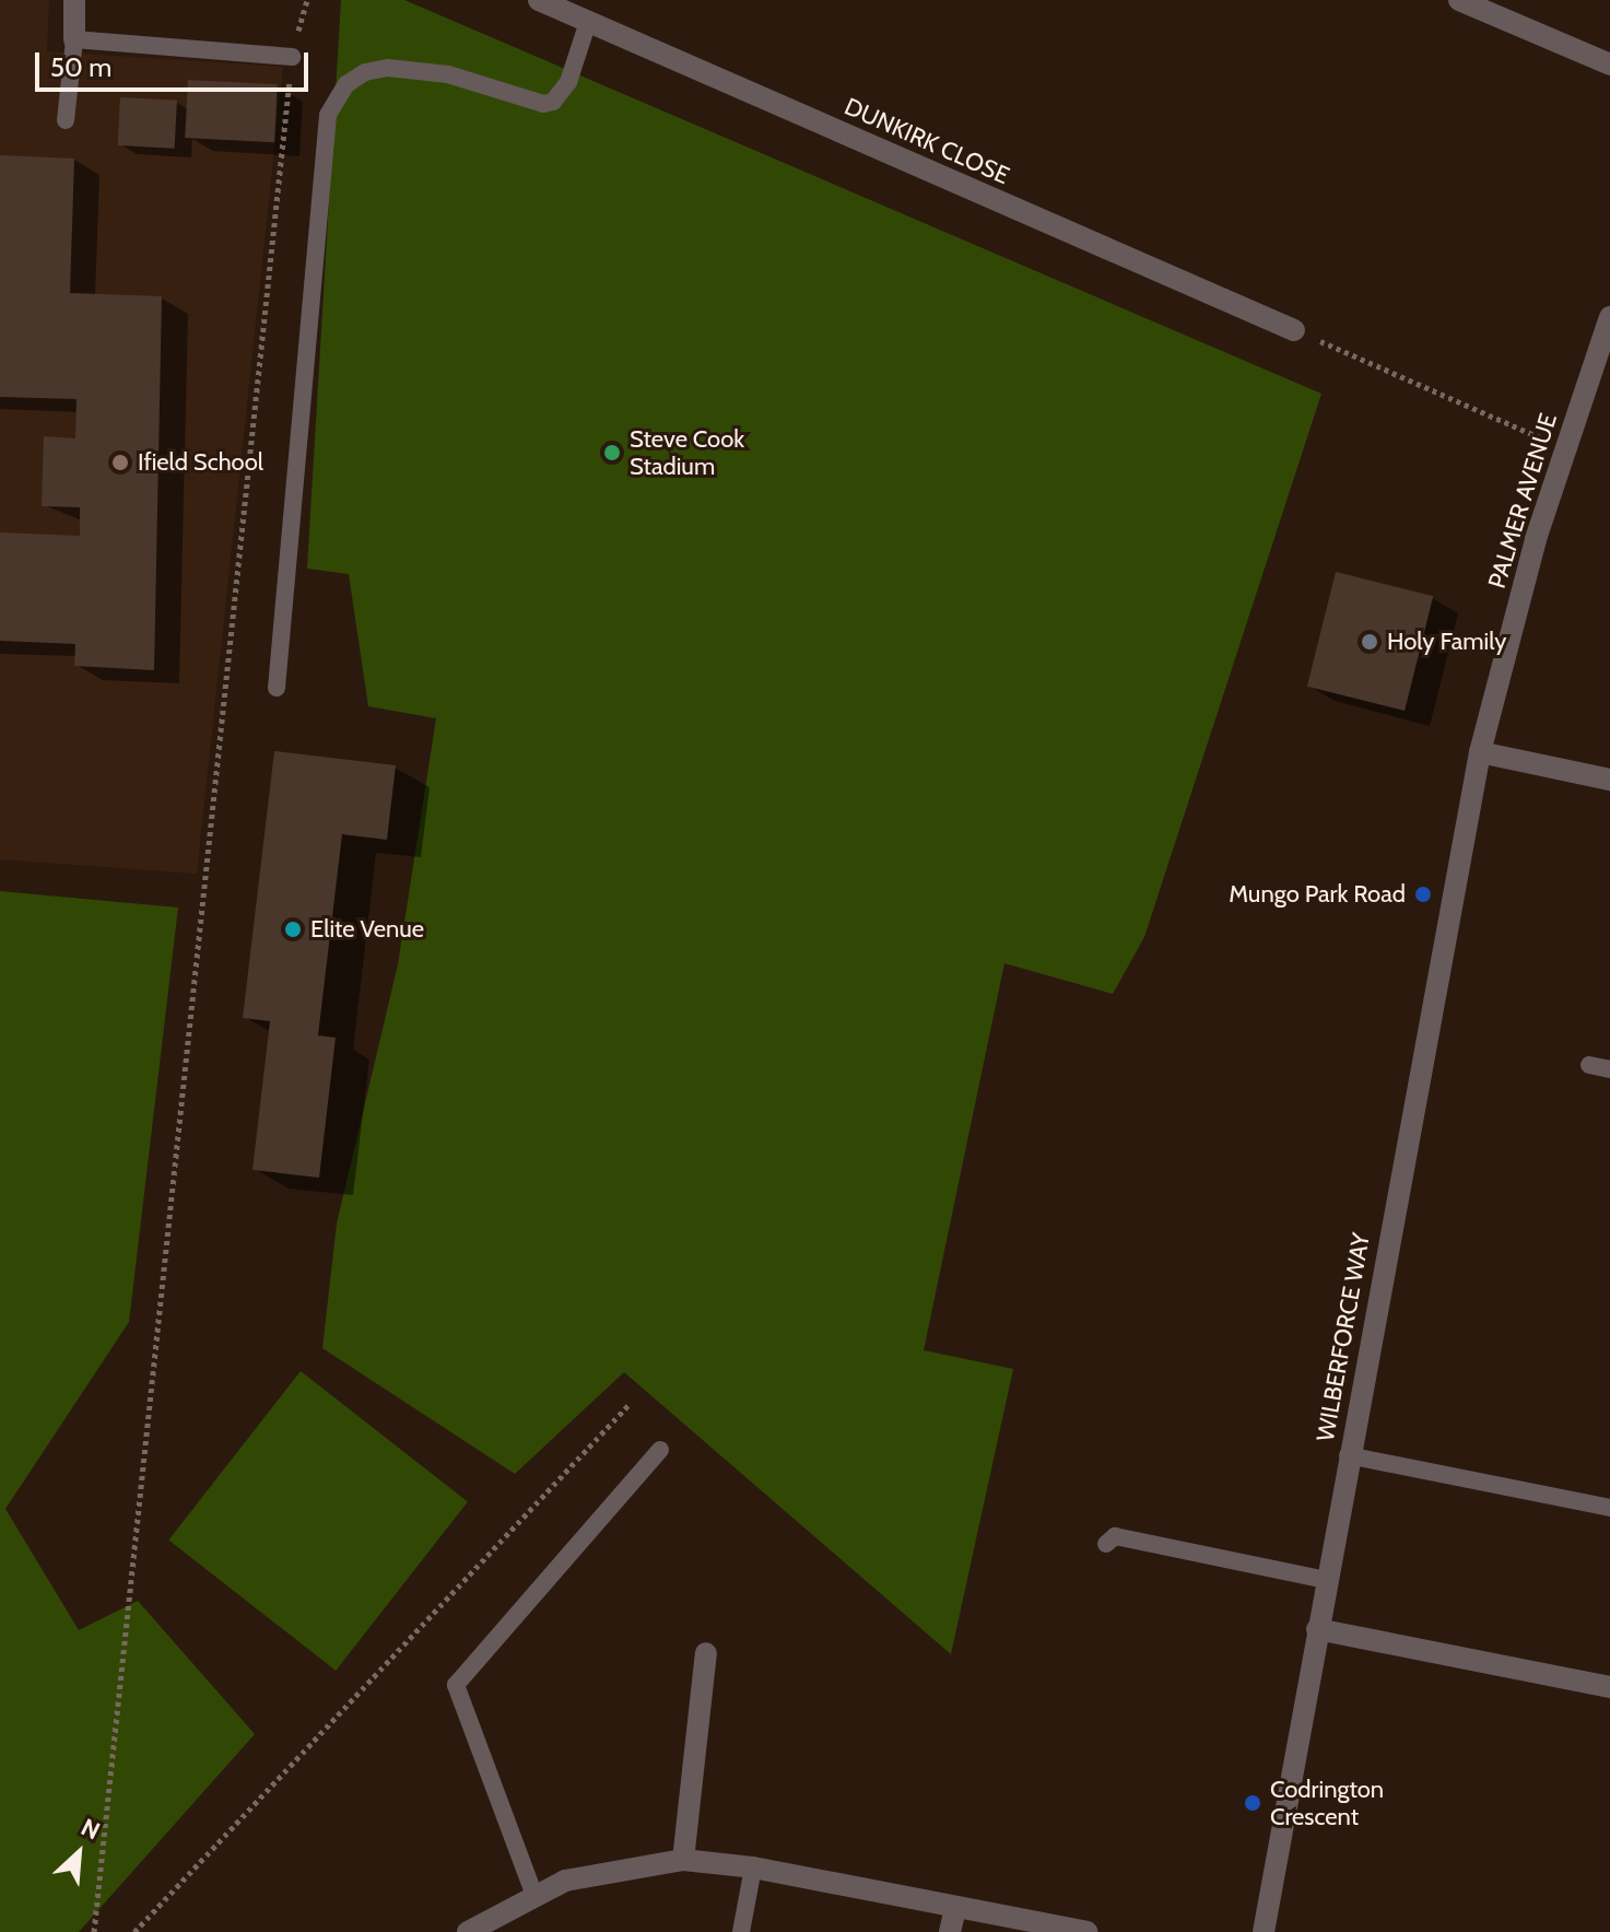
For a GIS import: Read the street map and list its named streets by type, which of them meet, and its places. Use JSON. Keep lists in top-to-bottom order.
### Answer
{
  "streets": {
    "street": ["DUNKIRK CLOSE", "PALMER AVENUE", "WILBERFORCE WAY"]
  },
  "crossings": [
    ["PALMER AVENUE", "WILBERFORCE WAY"]
  ],
  "places": [
    "Steve Cook Stadium",
    "Ifield School",
    "Holy Family",
    "Mungo Park Road",
    "Elite Venue",
    "Codrington Crescent"
  ],
  "scale_bar": "50 m",
  "north": "top right"
}
